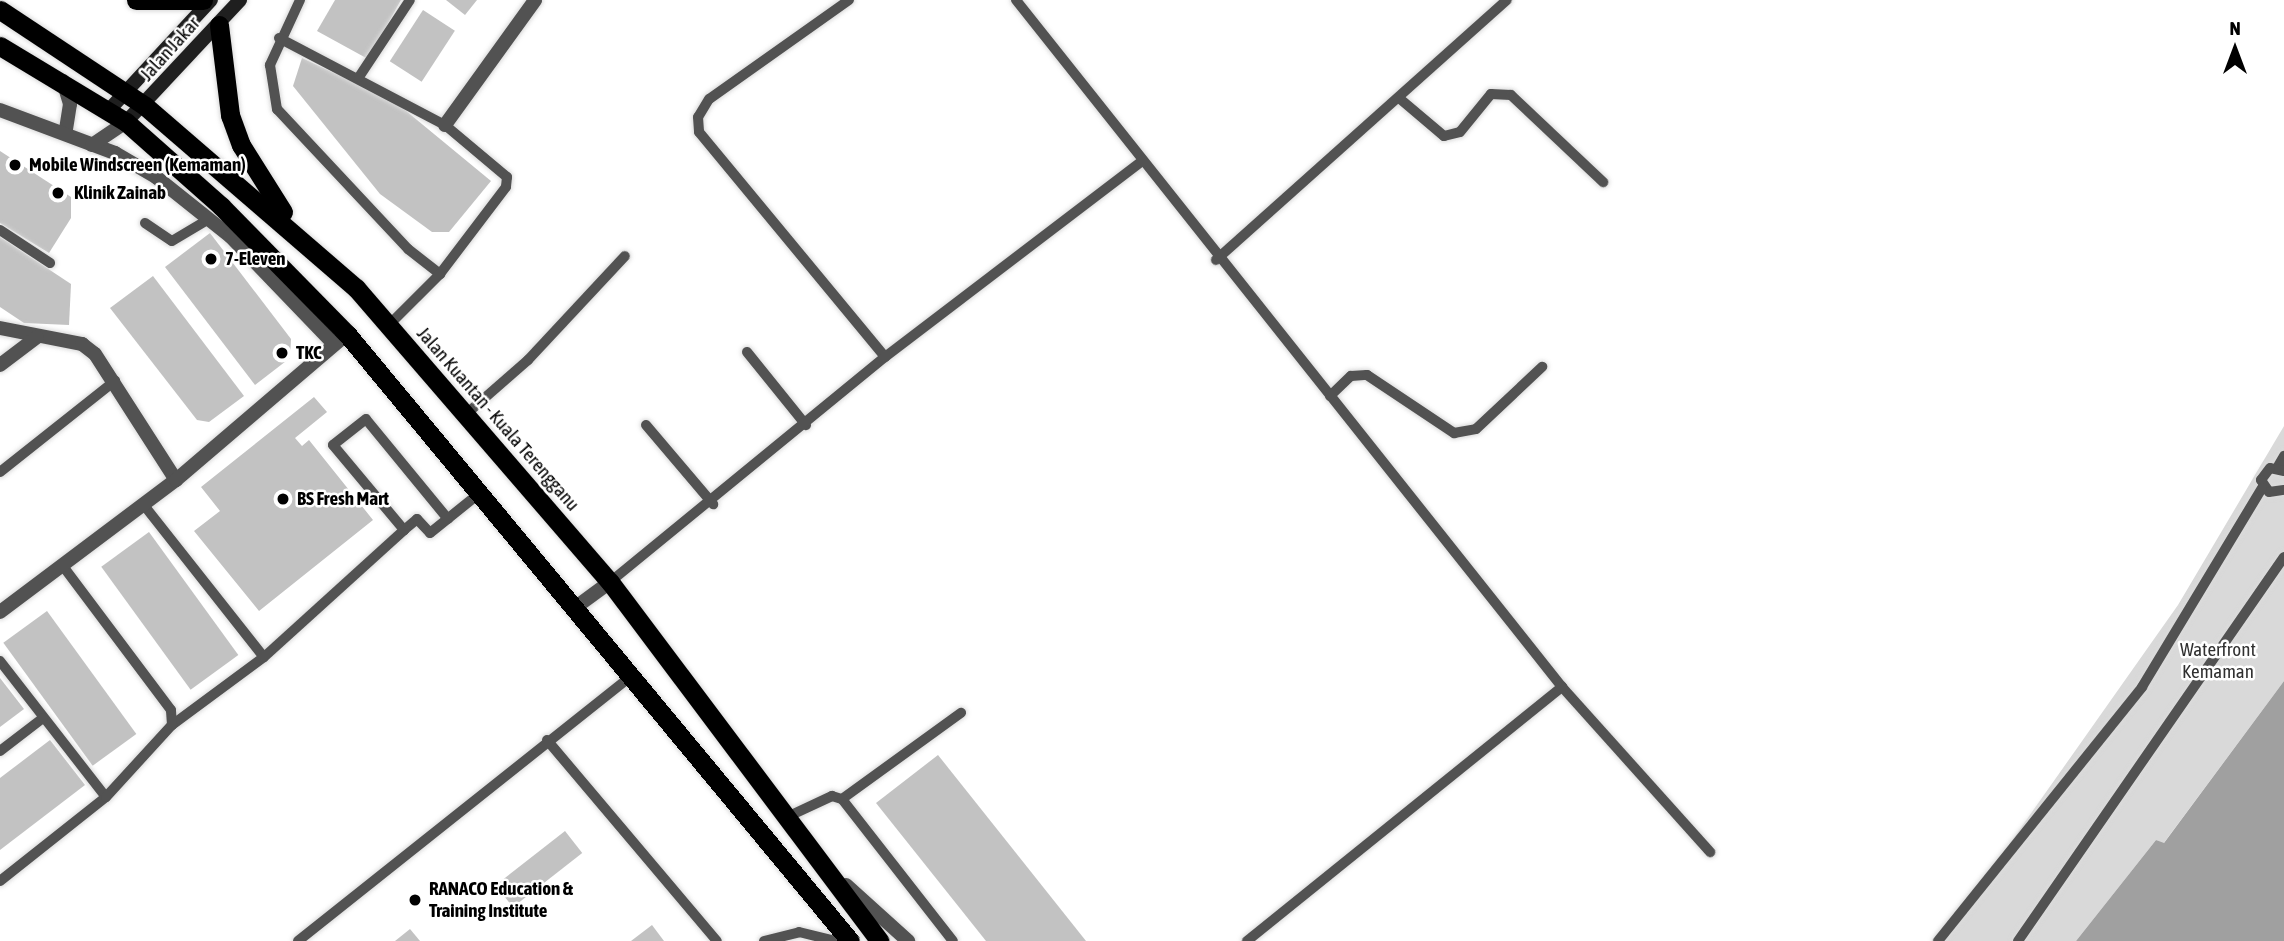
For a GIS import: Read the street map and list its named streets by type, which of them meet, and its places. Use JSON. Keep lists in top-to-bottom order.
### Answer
{
  "streets": {
    "highway": ["Jalan Kuantan - Kuala Terengganu"],
    "main road": ["Jalan Jakar"]
  },
  "crossings": [
    ["Jalan Jakar", "Jalan Kuantan - Kuala Terengganu"]
  ],
  "parks": ["Waterfront Kemaman"],
  "places": [
    "Mobile Windscreen (Kemaman)",
    "Klinik Zainab",
    "7-Eleven",
    "TKC",
    "BS Fresh Mart",
    "RANACO Education & Training Institute"
  ],
  "north": "top"
}
